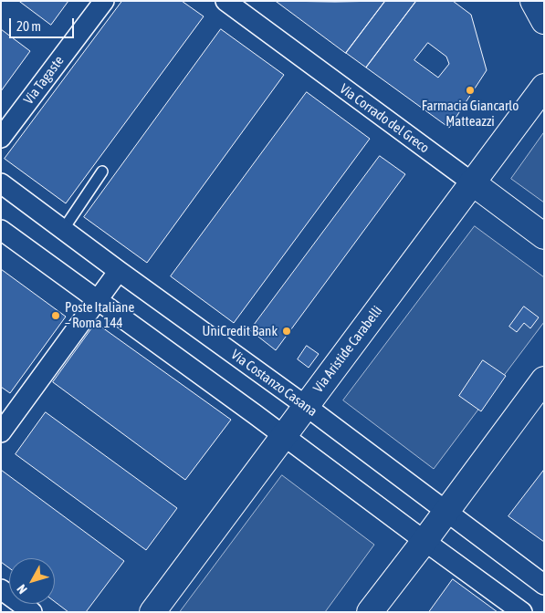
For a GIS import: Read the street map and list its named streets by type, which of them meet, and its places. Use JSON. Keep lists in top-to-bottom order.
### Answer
{
  "streets": {
    "street": [
      "Via Tagaste",
      "Via Corrado del Greco",
      "Via Aristide Carabelli",
      "Via Costanzo Casana"
    ]
  },
  "crossings": [
    ["Via Corrado del Greco", "Via Aristide Carabelli"],
    ["Via Aristide Carabelli", "Via Costanzo Casana"]
  ],
  "places": ["Farmacia Giancarlo Matteazzi", "Poste Italiane – Roma 144", "UniCredit Bank"],
  "scale_bar": "20 m",
  "north": "bottom left"
}
